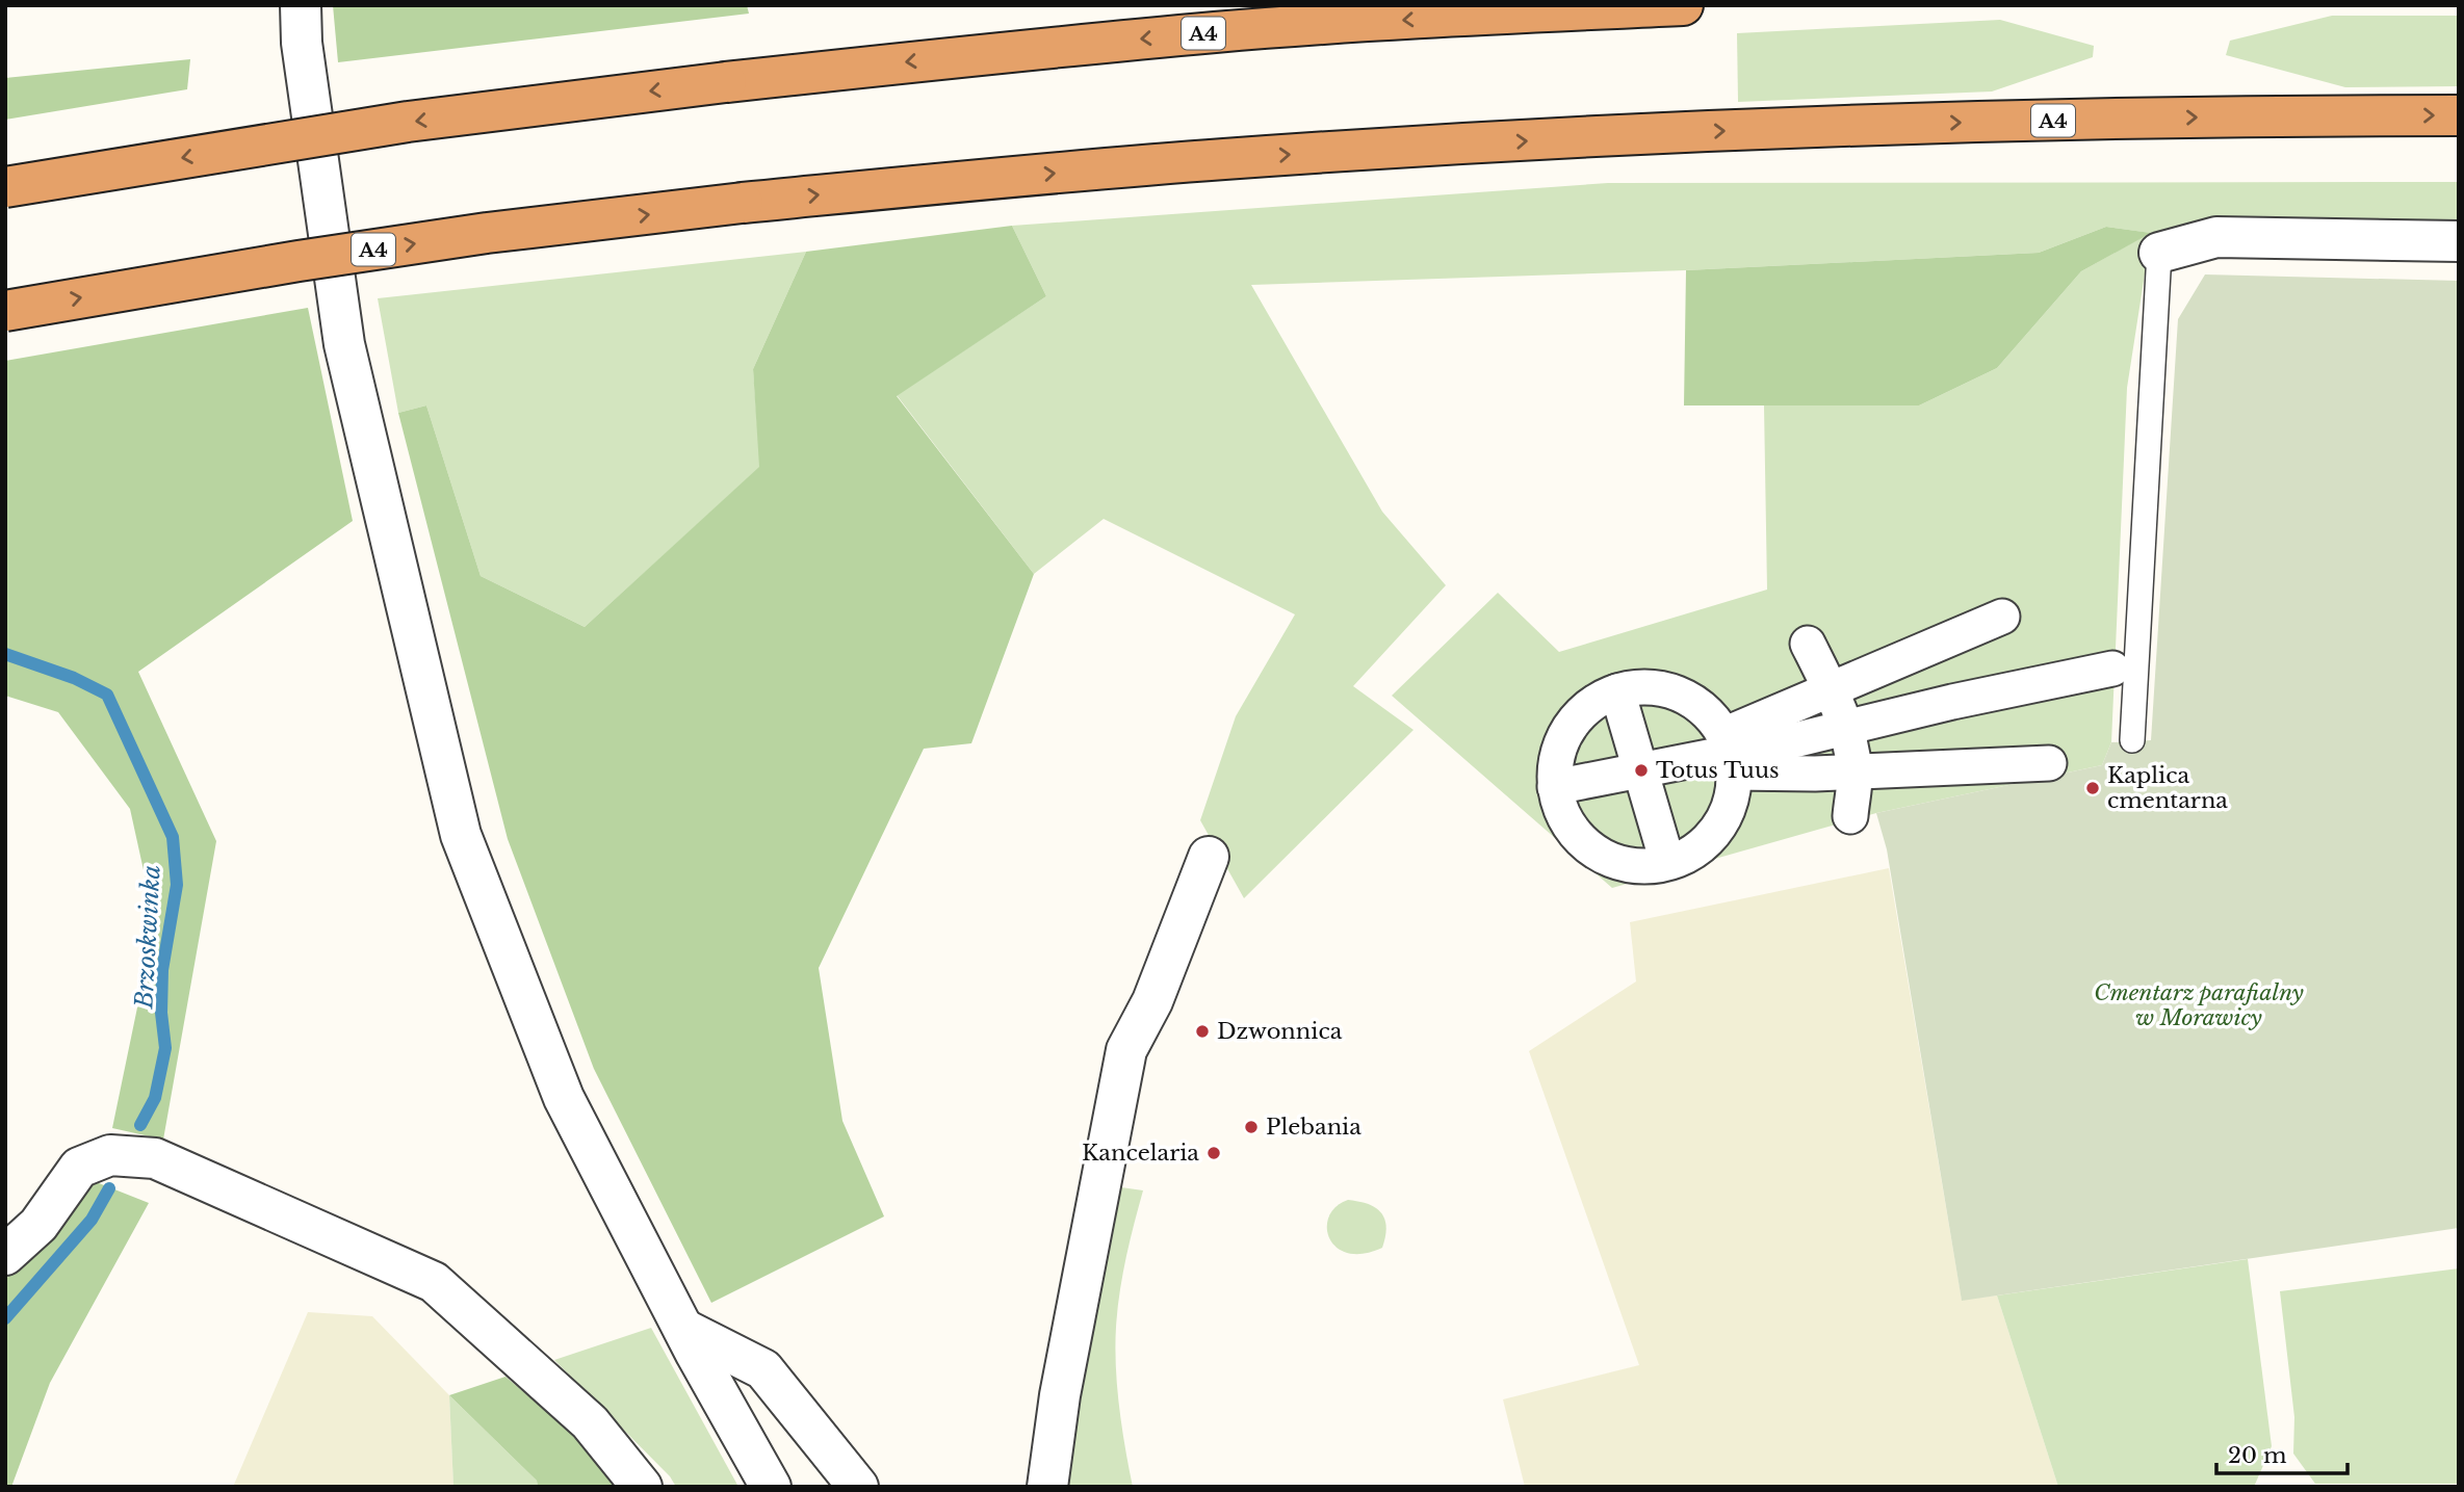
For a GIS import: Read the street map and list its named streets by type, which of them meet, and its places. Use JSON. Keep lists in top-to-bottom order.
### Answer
{
  "streets": {
    "highway": ["A4"]
  },
  "water": ["Brzoskwinka"],
  "parks": ["Cmentarz parafialny w Morawicy"],
  "places": [
    "Totus Tuus",
    "Kaplica cmentarna",
    "Dzwonnica",
    "Plebania",
    "Kancelaria"
  ],
  "scale_bar": "20 m"
}
